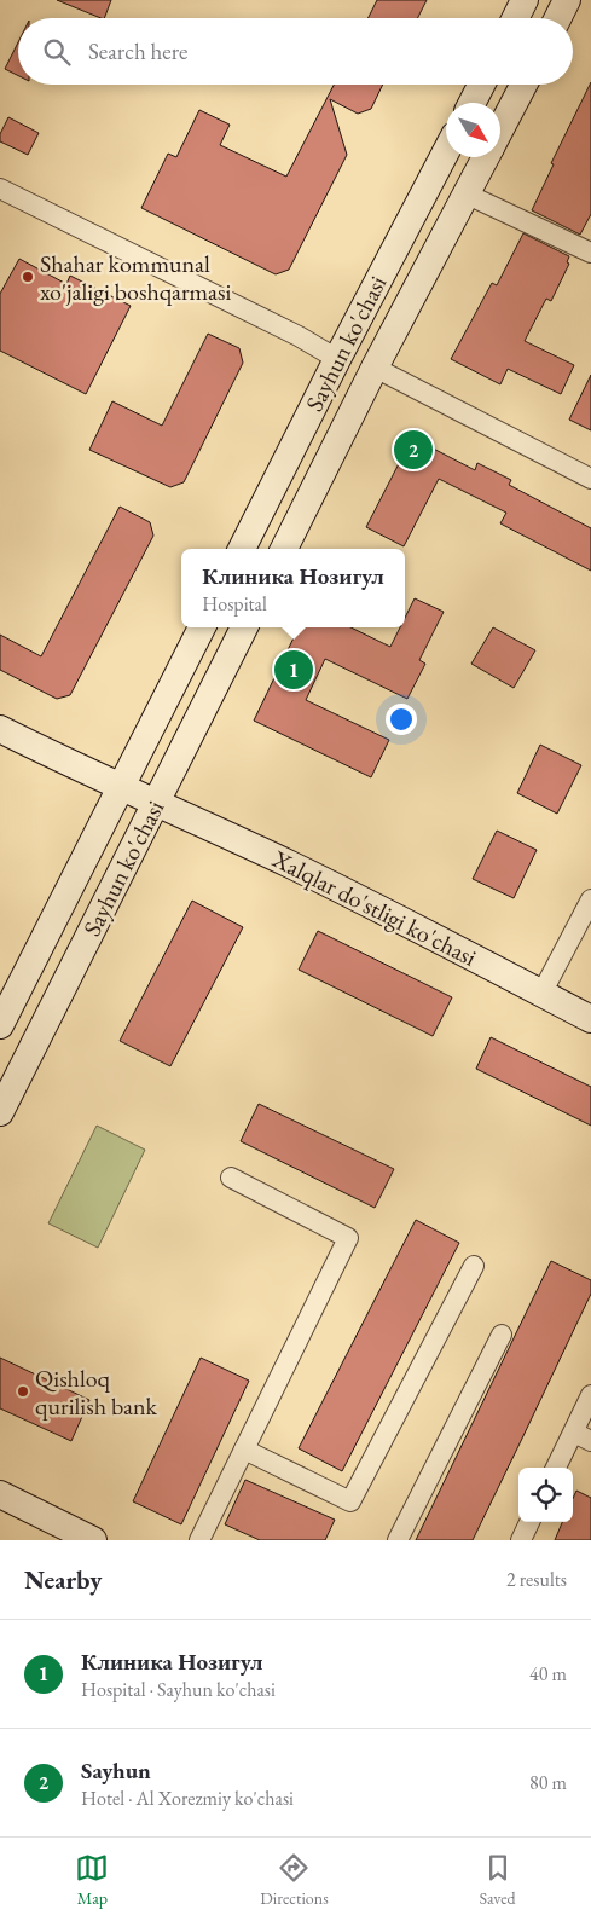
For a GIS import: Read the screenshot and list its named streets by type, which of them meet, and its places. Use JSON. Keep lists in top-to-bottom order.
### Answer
{
  "streets": {
    "street": ["Sayhun ko'chasi", "Xalqlar do'stligi ko'chasi"]
  },
  "crossings": [
    ["Sayhun ko'chasi", "Xalqlar do'stligi ko'chasi"]
  ],
  "places": ["Shahar kommunal xo'jaligi boshqarmasi", "Qishloq qurilish bank"],
  "north": "bottom right",
  "page": {
    "search": "Search here",
    "pins": ["2", "1"],
    "popup": ["Клиника Нозигул", "Hospital"],
    "heading": ["Nearby", "2 results"],
    "list": [
      {
        "mark": "1",
        "name": "Клиника Нозигул",
        "note": "Hospital · Sayhun ko'chasi",
        "value": "40 m"
      },
      {
        "mark": "2",
        "name": "Sayhun",
        "note": "Hotel · Al Xorezmiy ko'chasi",
        "value": "80 m"
      }
    ],
    "nav": ["Map", "Directions", "Saved"]
  }
}
